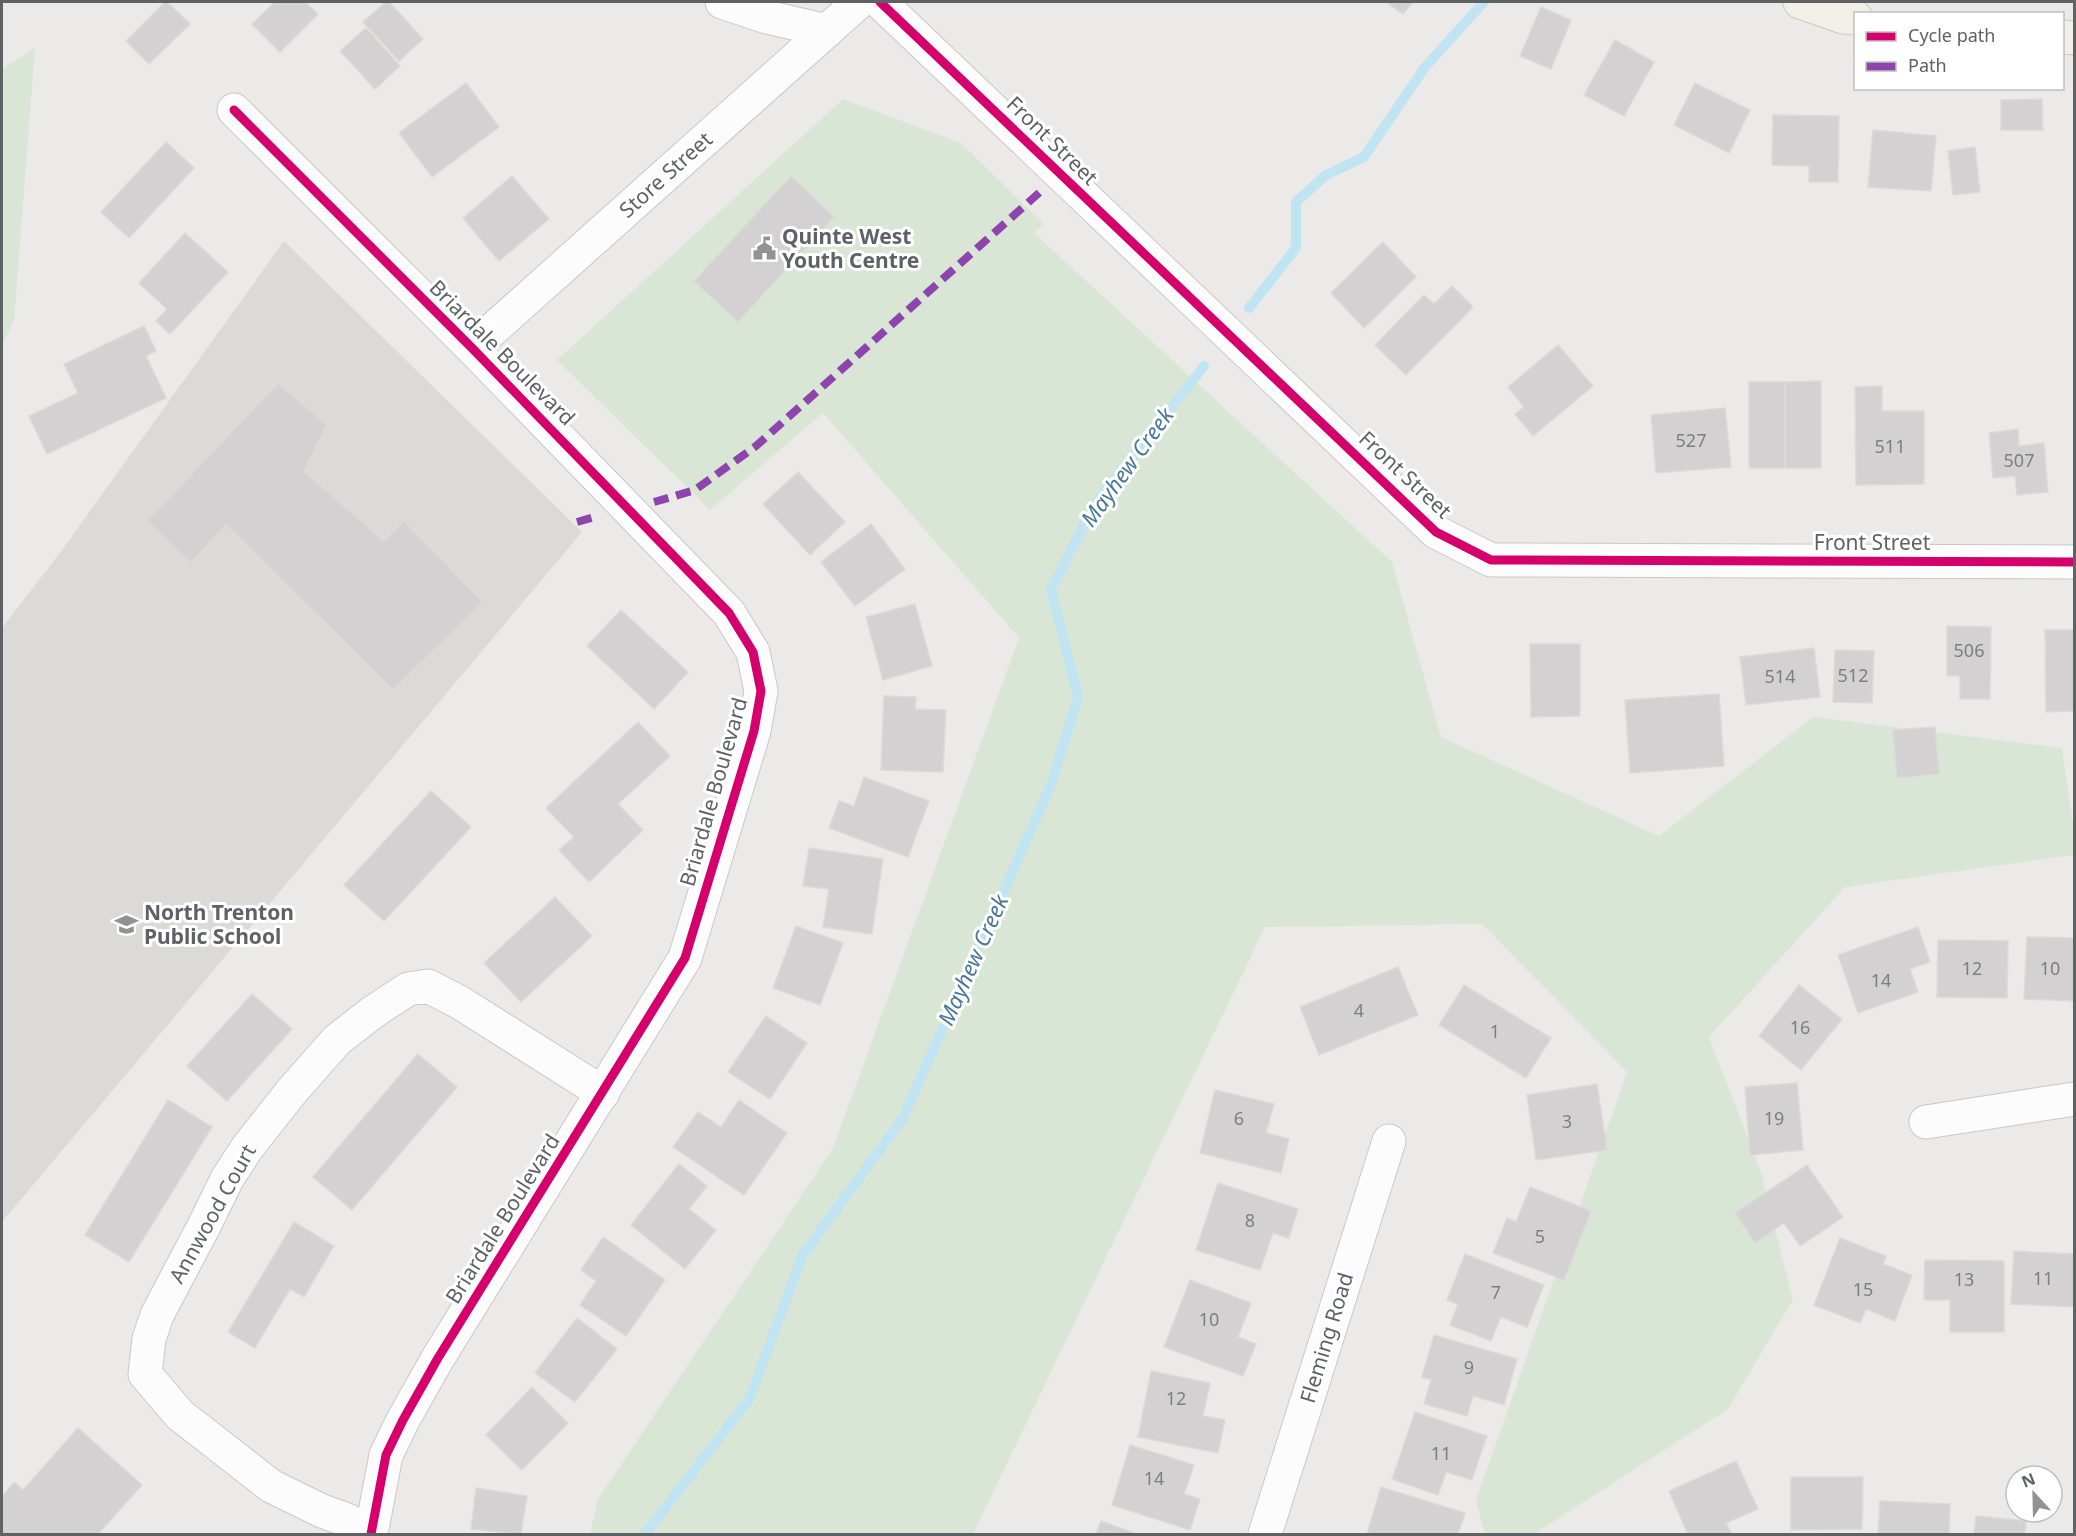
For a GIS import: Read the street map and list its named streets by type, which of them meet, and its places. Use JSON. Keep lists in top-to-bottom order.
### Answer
{
  "streets": {
    "street": [
      "Front Street",
      "Store Street",
      "Briardale Boulevard",
      "Annwood Court",
      "Fleming Road"
    ]
  },
  "crossings": [
    ["Store Street", "Briardale Boulevard"],
    ["Briardale Boulevard", "Annwood Court"]
  ],
  "water": ["Mayhew Creek"],
  "places": {
    "public building": ["Quinte West Youth Centre"],
    "school or university": ["North Trenton Public School"]
  },
  "house_numbers": [
    "527",
    "511",
    "507",
    "506",
    "512",
    "514",
    "12",
    "10",
    "14",
    "4",
    "16",
    "1",
    "6",
    "19",
    "3",
    "8",
    "5",
    "11",
    "13",
    "15",
    "7",
    "10",
    "9",
    "12",
    "11",
    "14"
  ],
  "legend": ["Cycle path", "Path"],
  "north": "top"
}
